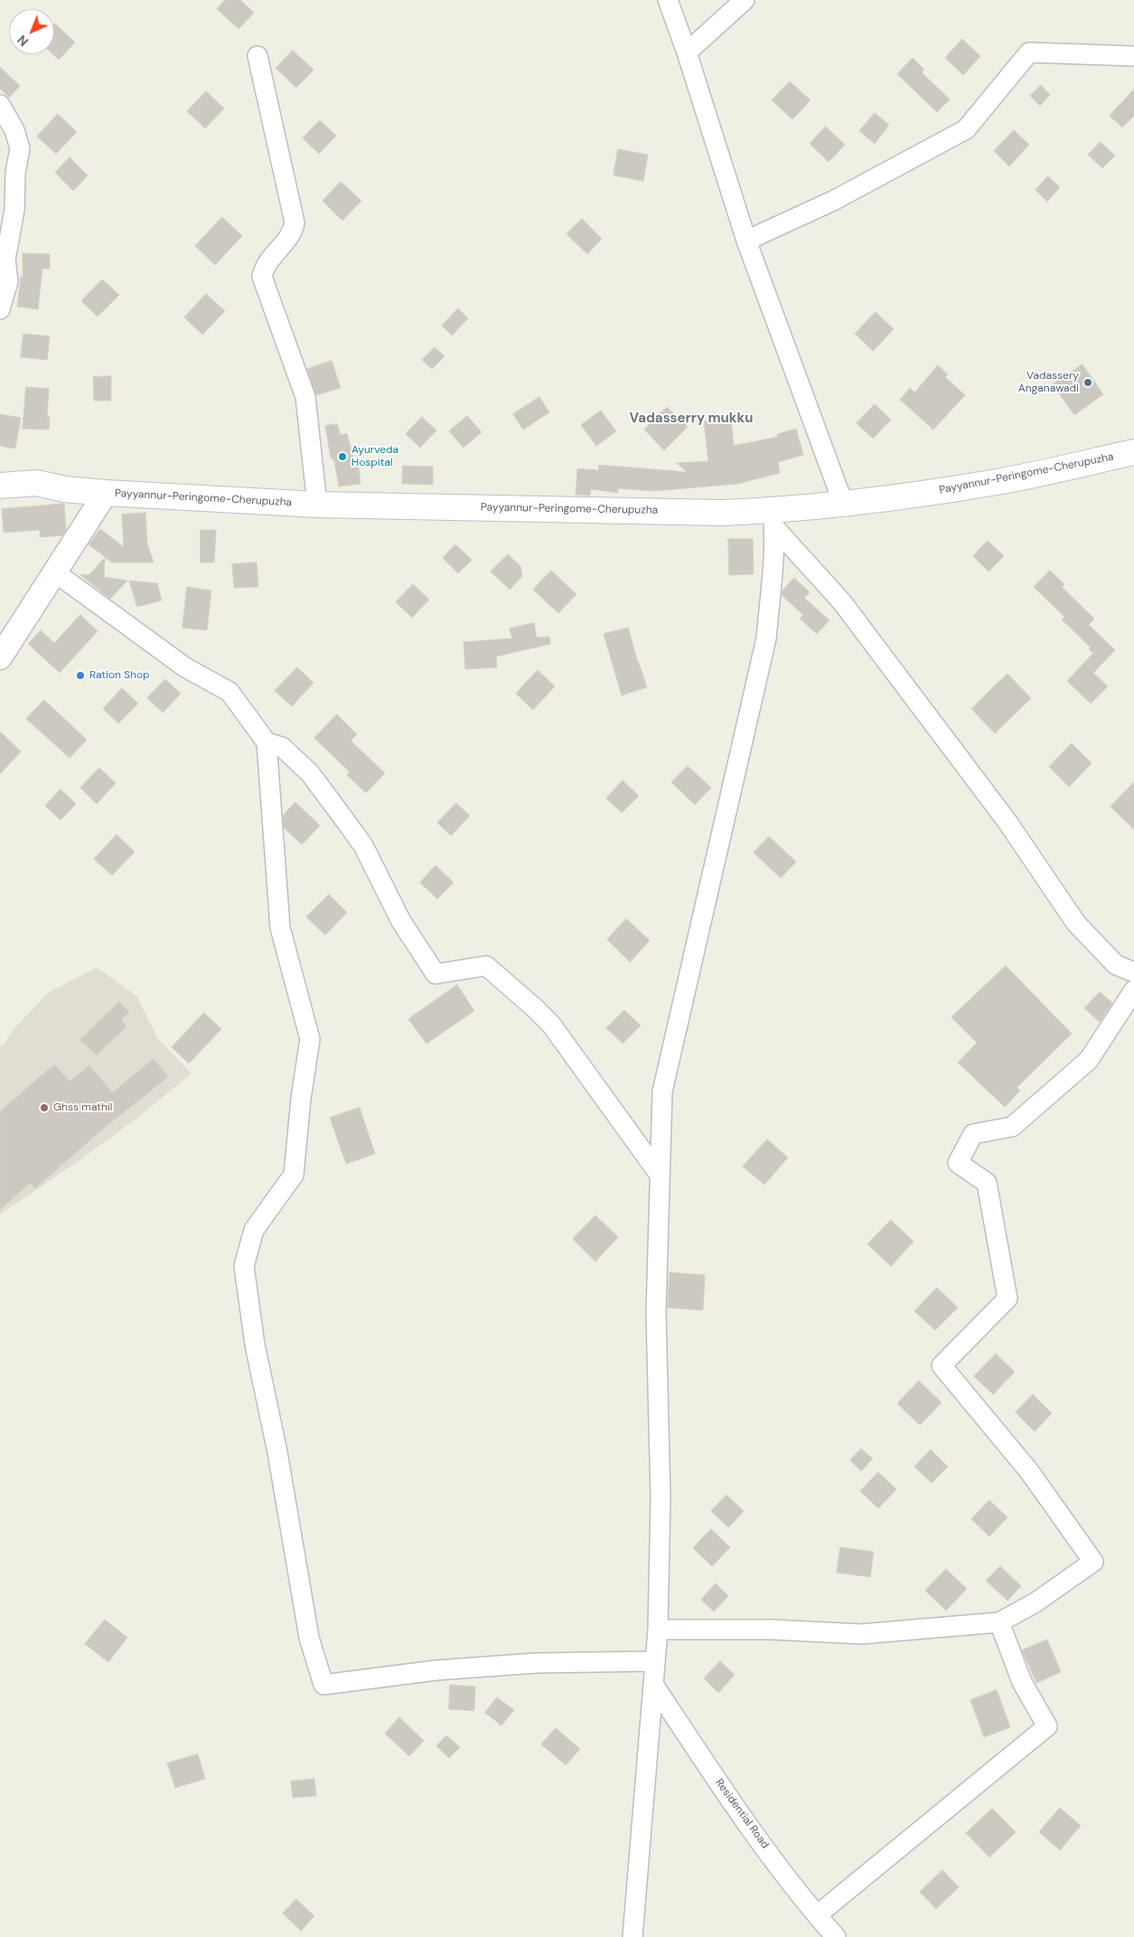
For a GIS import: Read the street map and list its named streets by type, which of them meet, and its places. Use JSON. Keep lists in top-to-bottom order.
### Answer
{
  "streets": {
    "main road": ["Payyannur-Peringome-Cherupuzha"],
    "street": ["Residential Road"]
  },
  "districts": ["Vadasserry mukku"],
  "places": [
    "Vadassery Anganawadi",
    "Ayurveda Hospital",
    "Ration Shop",
    "Ghss mathil"
  ],
  "north": "bottom left"
}
